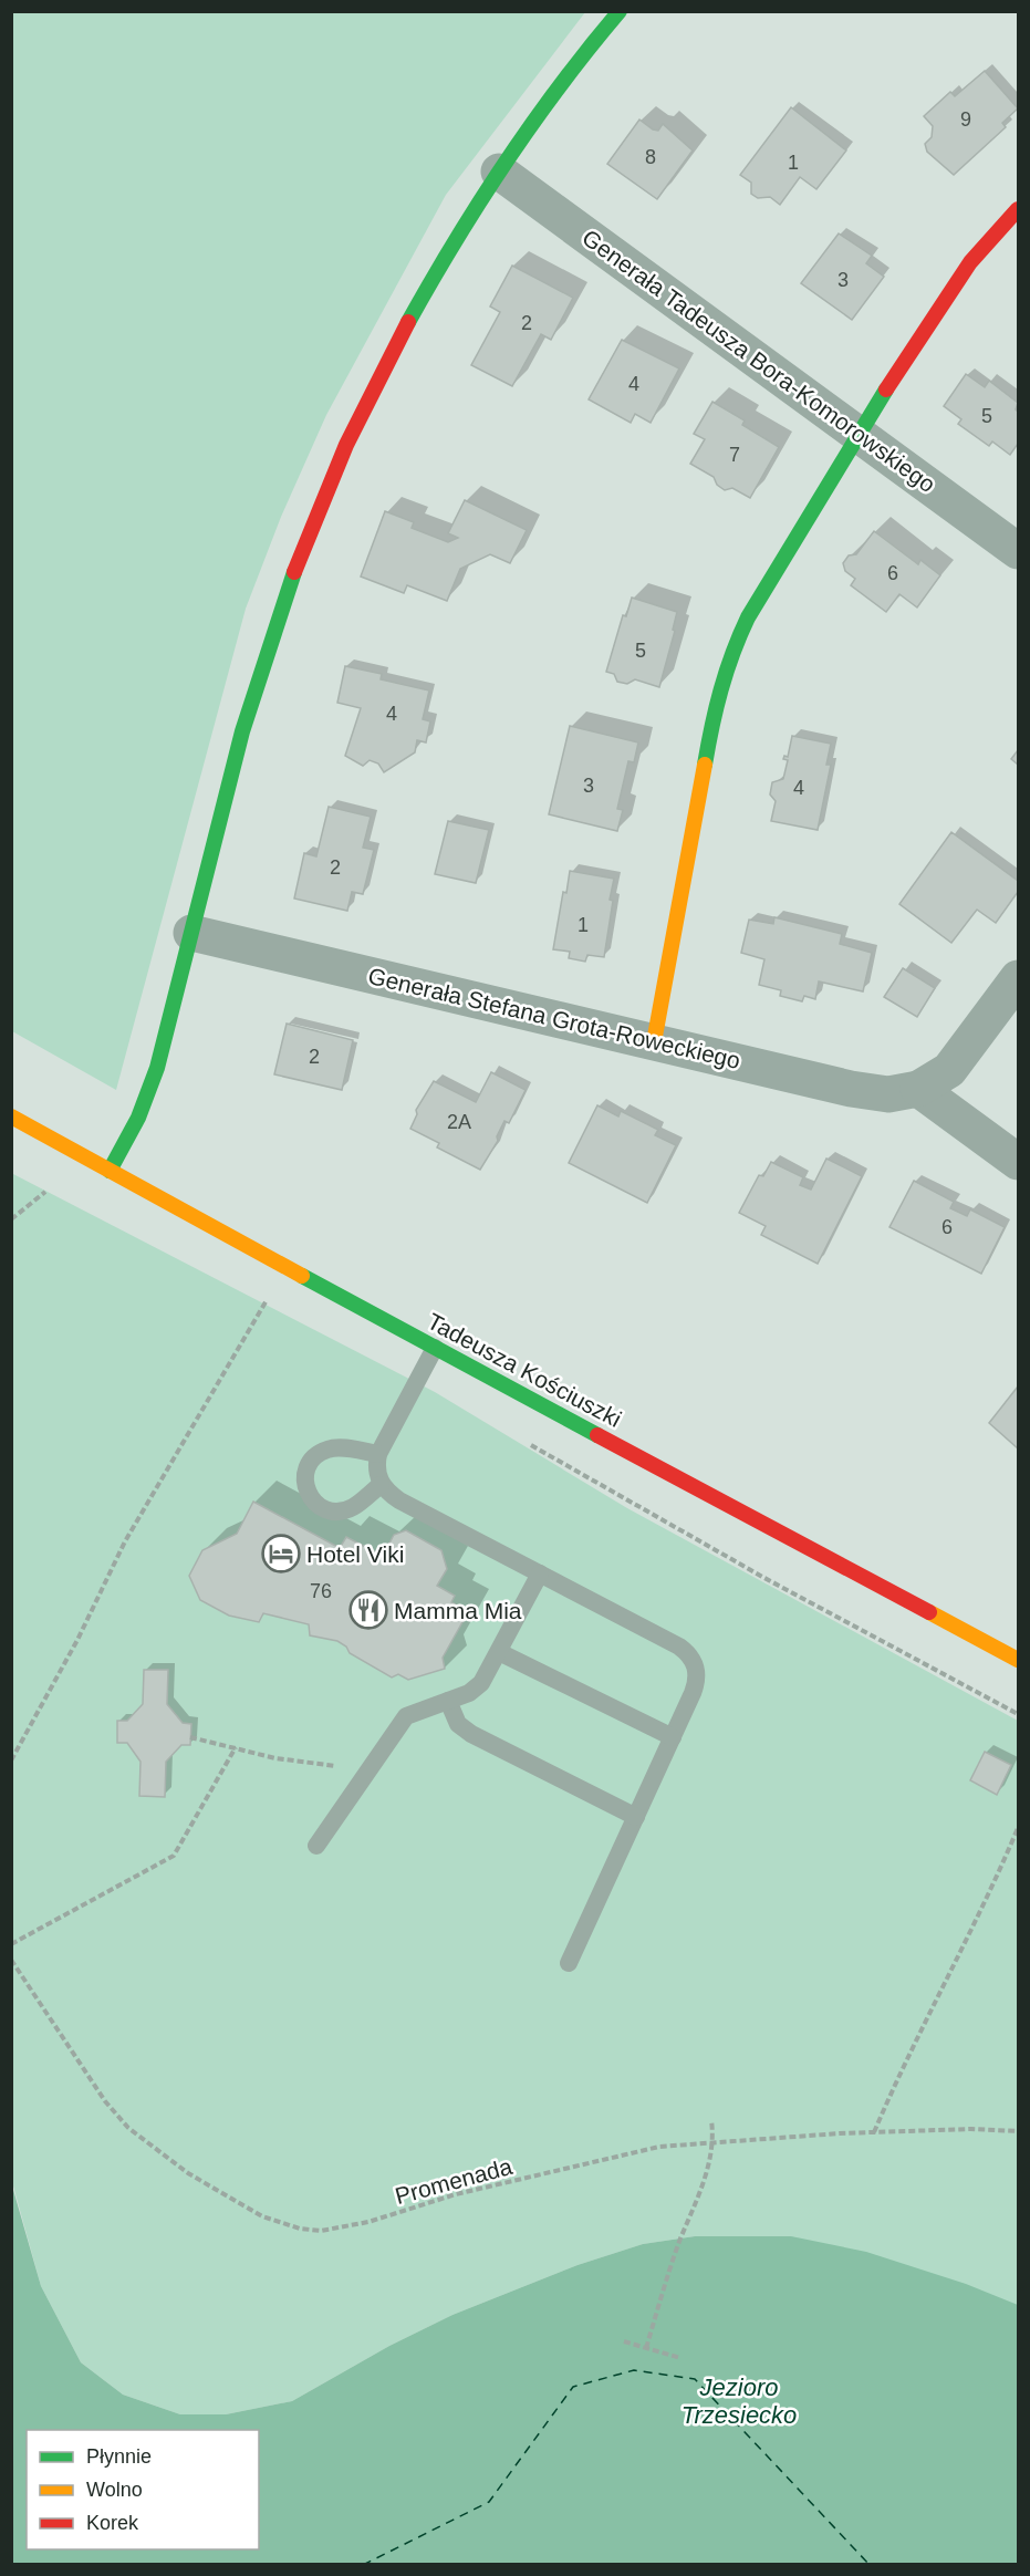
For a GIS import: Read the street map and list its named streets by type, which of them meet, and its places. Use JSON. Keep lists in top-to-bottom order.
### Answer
{
  "streets": {
    "street": ["Generała Tadeusza Bora-Komorowskiego", "Generała Stefana Grota-Roweckiego", "Tadeusza Kościuszki"],
    "path": ["Promenada"]
  },
  "water": ["Jezioro Trzesiecko"],
  "places": {
    "hotel": ["Hotel Viki"],
    "restaurant": ["Mamma Mia"]
  },
  "house_numbers": [
    "9",
    "8",
    "1",
    "3",
    "2",
    "4",
    "5",
    "7",
    "6",
    "5",
    "4",
    "3",
    "4",
    "2",
    "1",
    "2",
    "2A",
    "6",
    "76"
  ],
  "legend": ["Płynnie", "Wolno", "Korek"]
}
